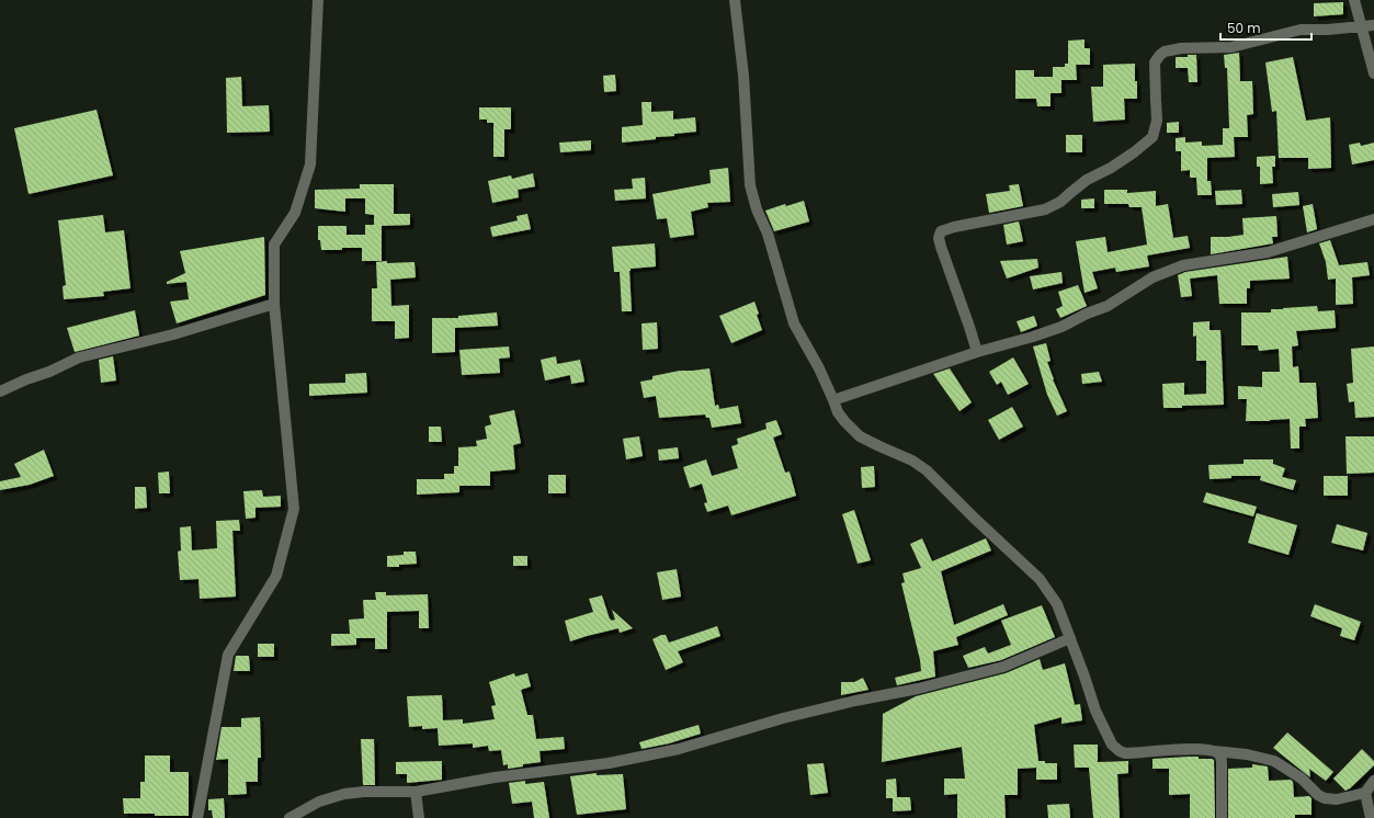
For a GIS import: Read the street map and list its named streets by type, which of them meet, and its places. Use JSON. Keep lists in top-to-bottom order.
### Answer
{
  "scale_bar": "50 m"
}
